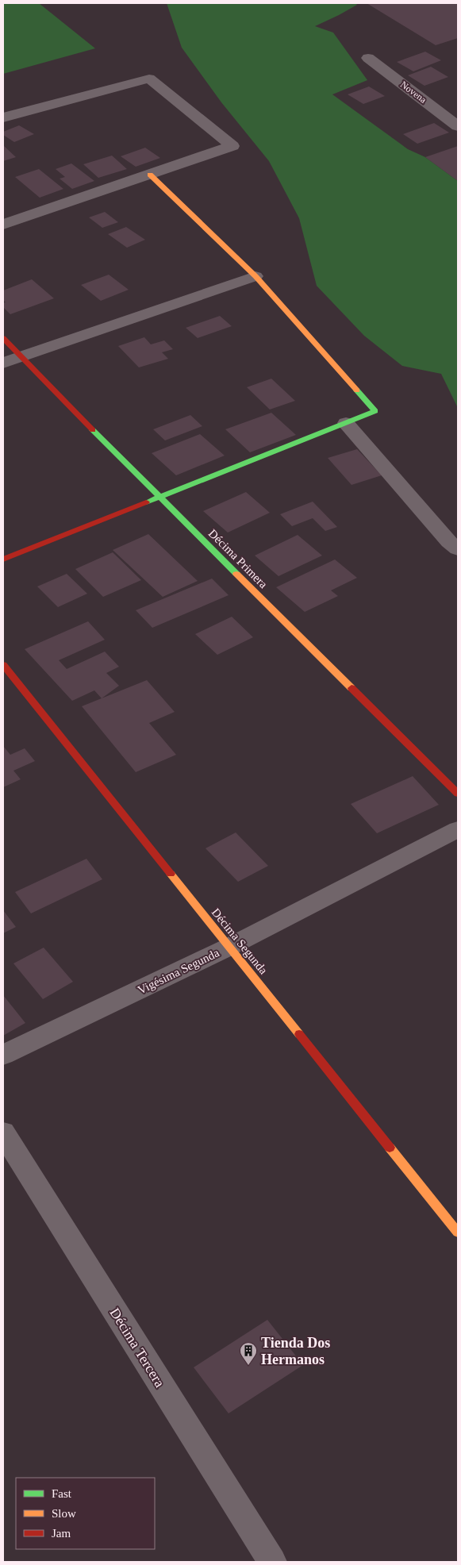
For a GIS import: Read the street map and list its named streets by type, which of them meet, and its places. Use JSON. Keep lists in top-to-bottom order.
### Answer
{
  "streets": {
    "street": [
      "Novena",
      "Décima Primera",
      "Décima Segunda",
      "Vigésima Segunda",
      "Décima Tercera"
    ]
  },
  "crossings": [
    ["Décima Segunda", "Vigésima Segunda"]
  ],
  "places": {
    "building": ["Tienda Dos Hermanos"]
  },
  "legend": ["Fast", "Slow", "Jam"]
}
